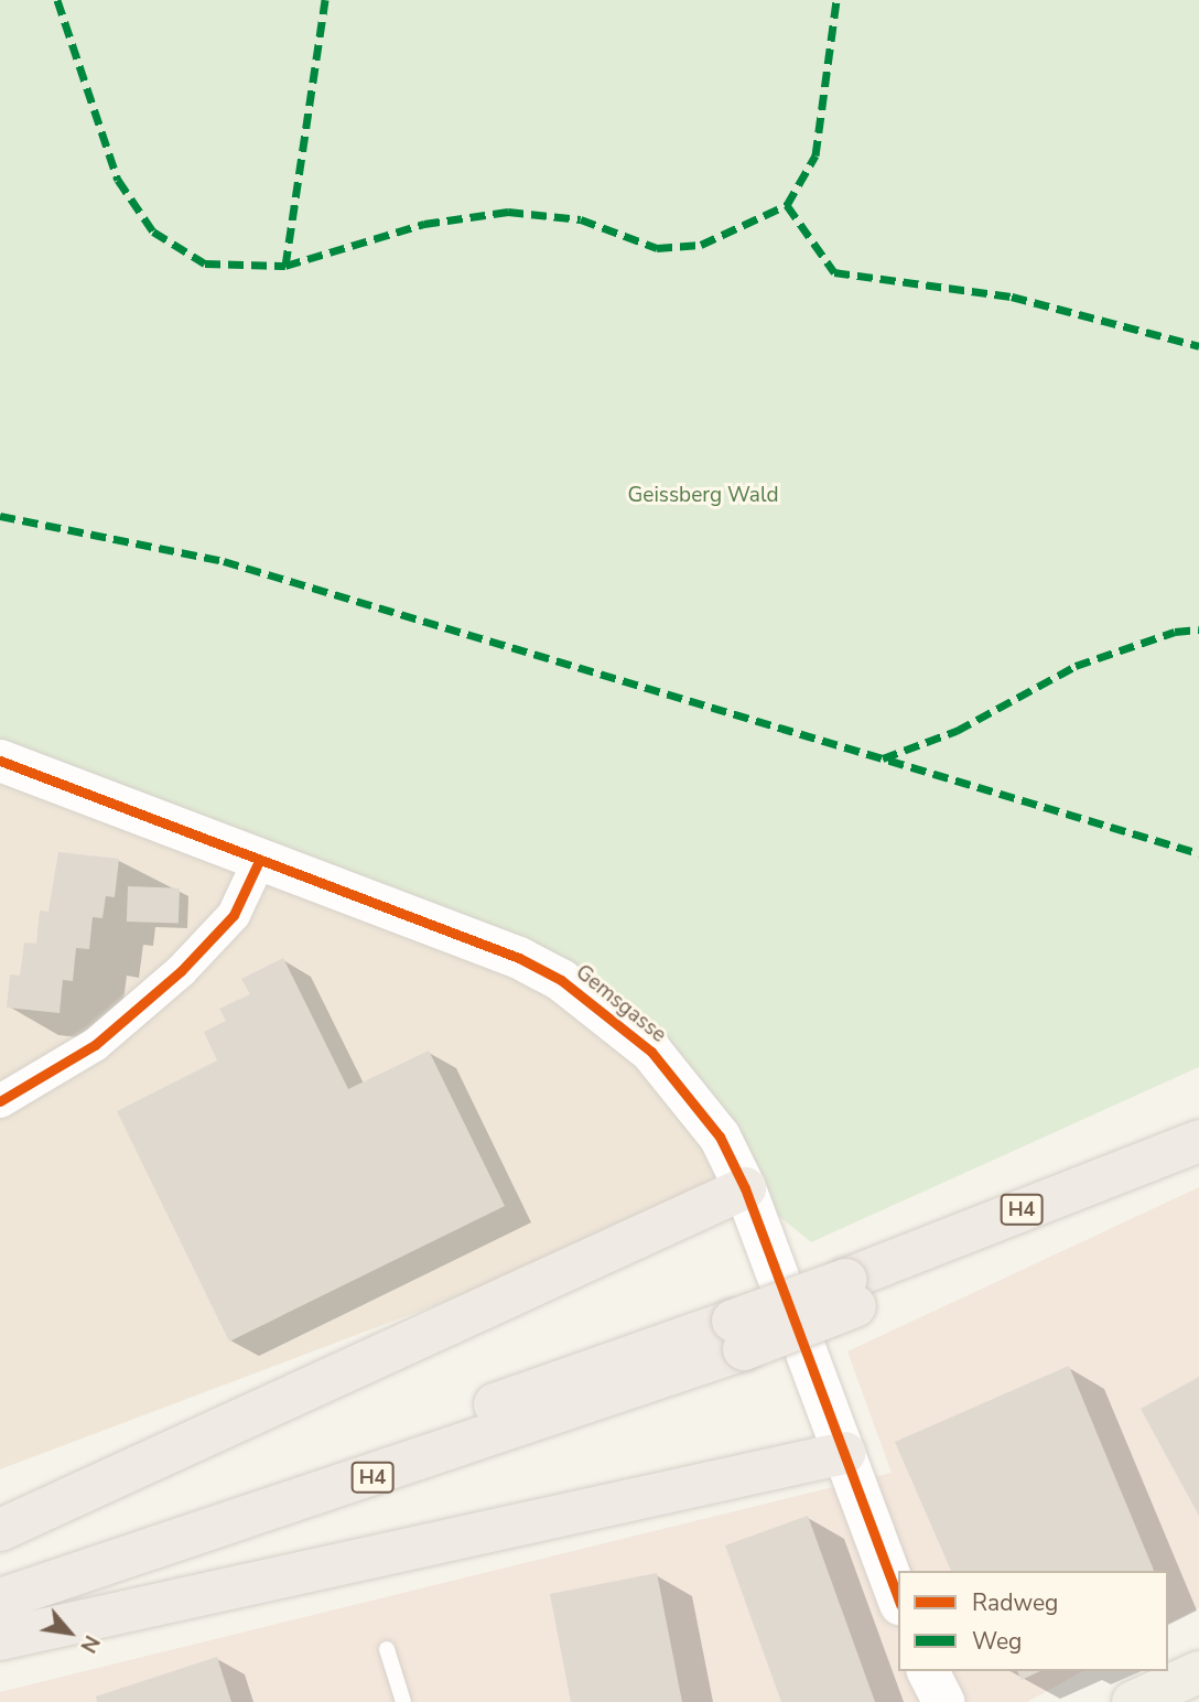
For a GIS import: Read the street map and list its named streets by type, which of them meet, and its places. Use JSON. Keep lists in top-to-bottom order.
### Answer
{
  "streets": {
    "highway": ["H4"],
    "street": ["Gemsgasse"]
  },
  "parks": ["Geissberg Wald"],
  "legend": ["Radweg", "Weg"],
  "north": "bottom right"
}
